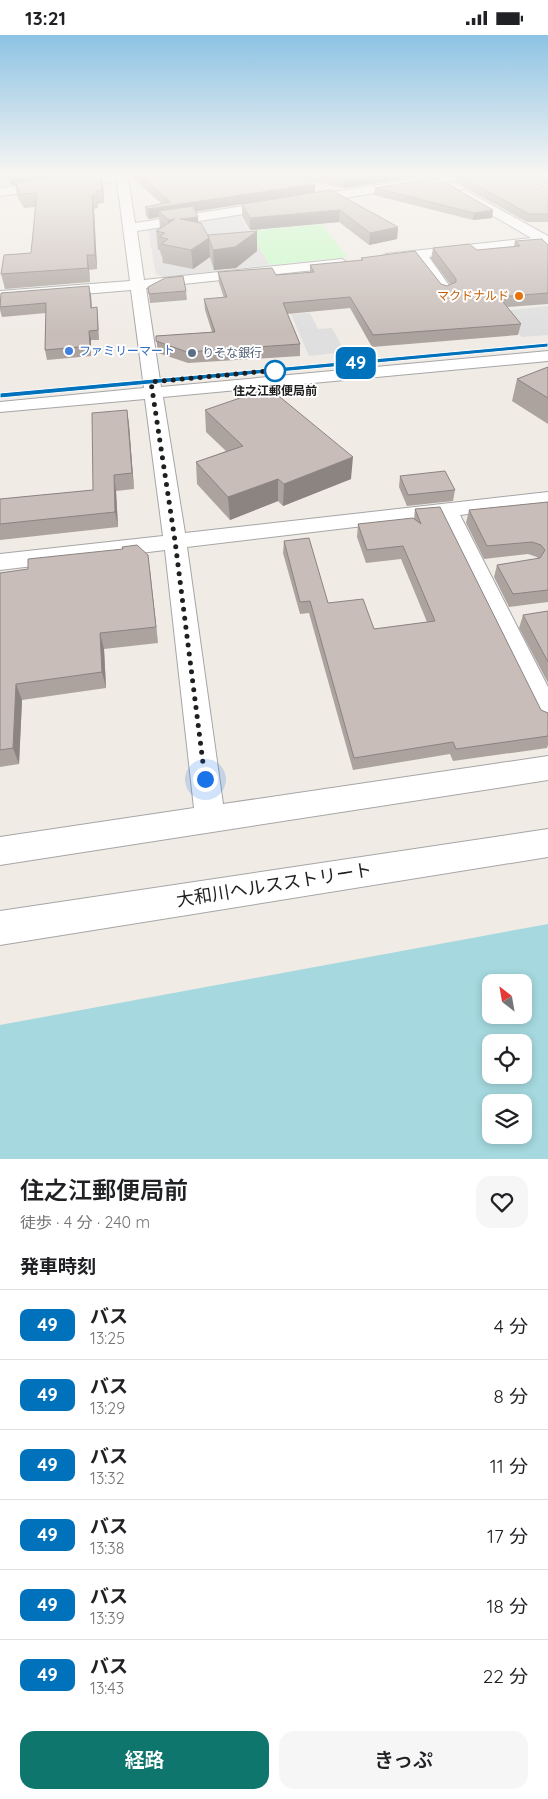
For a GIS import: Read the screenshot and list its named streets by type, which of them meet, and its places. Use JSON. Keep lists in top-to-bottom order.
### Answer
{
  "streets": {
    "street": ["大和川ヘルスストリート"]
  },
  "places": [
    "マクドナルド",
    "ファミリーマート",
    "りそな銀行",
    "住之江郵便局前"
  ],
  "lines": ["bus line 49"],
  "north": "top left",
  "page": {
    "status": "13:21",
    "on_map": "49",
    "heading": [
      ["住之江郵便局前", "徒歩 · 4 分 · 240 m"],
      "発車時刻"
    ],
    "list": [
      {
        "mark": "49",
        "name": "バス",
        "note": "13:25",
        "value": "4 分"
      },
      {
        "mark": "49",
        "name": "バス",
        "note": "13:29",
        "value": "8 分"
      },
      {
        "mark": "49",
        "name": "バス",
        "note": "13:32",
        "value": "11 分"
      },
      {
        "mark": "49",
        "name": "バス",
        "note": "13:38",
        "value": "17 分"
      },
      {
        "mark": "49",
        "name": "バス",
        "note": "13:39",
        "value": "18 分"
      },
      {
        "mark": "49",
        "name": "バス",
        "note": "13:43",
        "value": "22 分"
      }
    ],
    "buttons": ["経路", "きっぷ"]
  }
}
